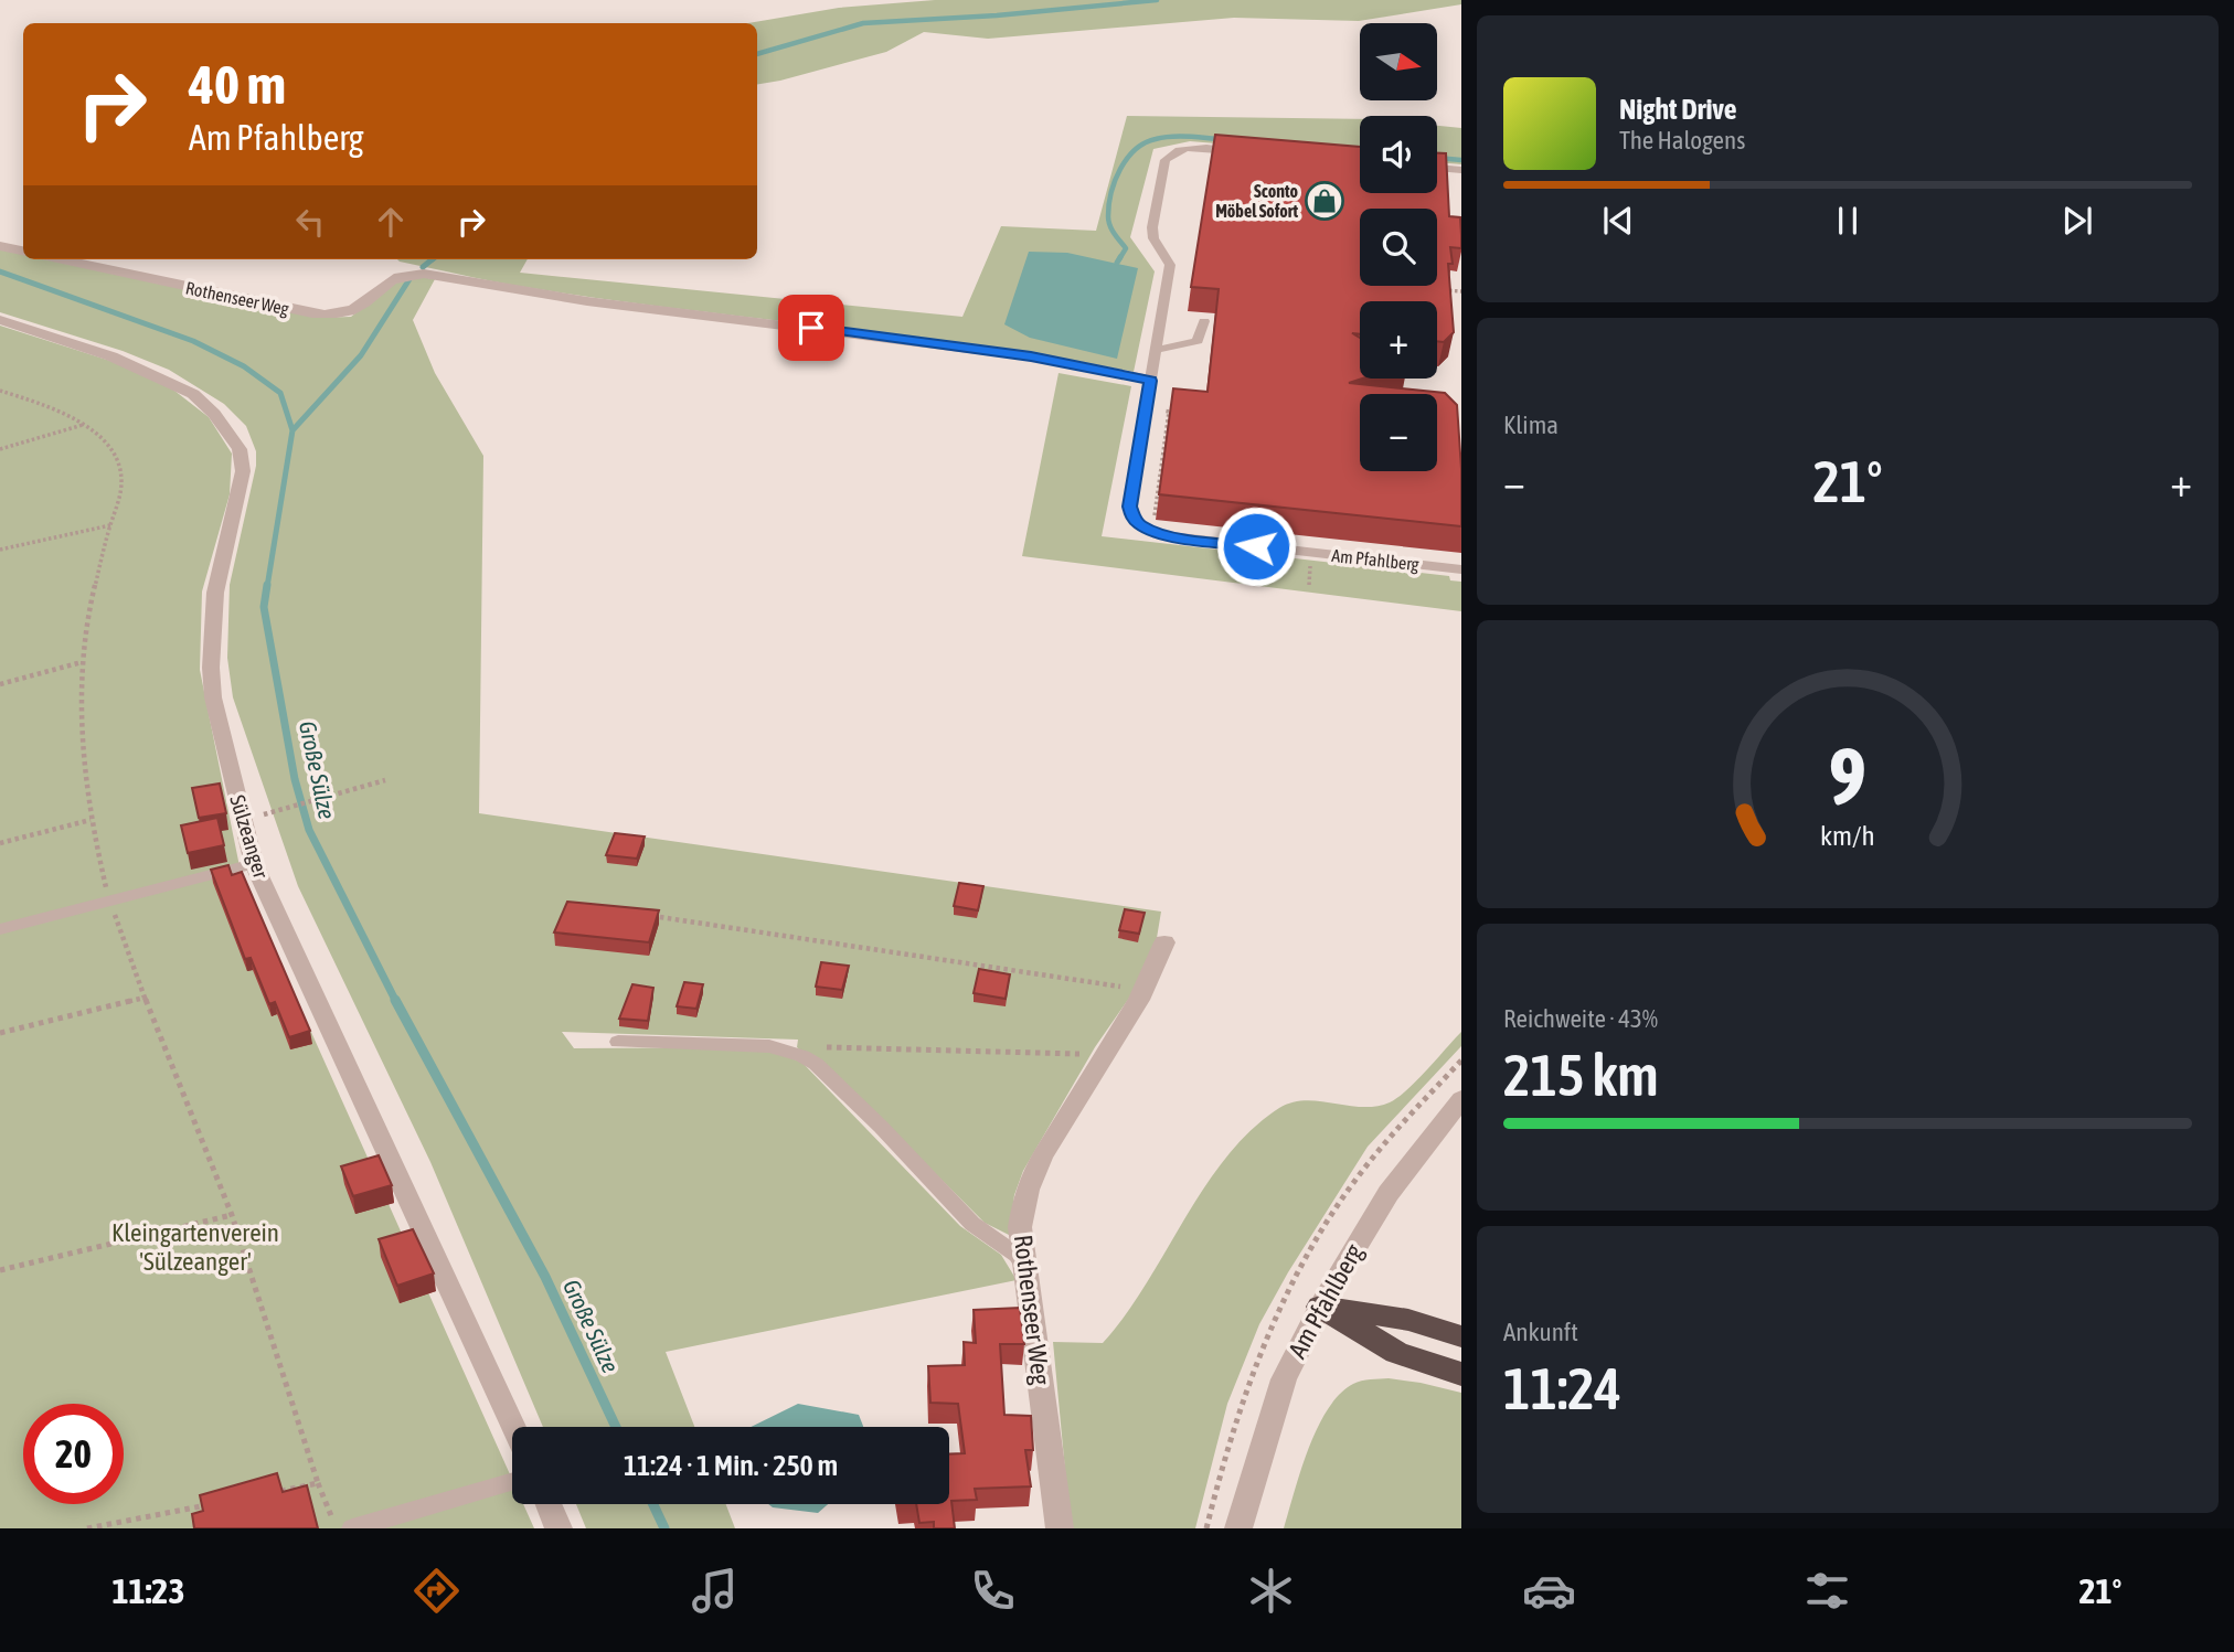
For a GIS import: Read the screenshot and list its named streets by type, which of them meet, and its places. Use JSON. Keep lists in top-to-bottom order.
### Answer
{
  "streets": {
    "street": ["Rothenseer Weg", "Am Pfahlberg", "Sülzeanger"]
  },
  "water": ["Große Sülze"],
  "parks": ["Kleingartenverein 'Sülzeanger'"],
  "places": {
    "shop": ["Sconto Möbel Sofort"]
  },
  "north": "right",
  "page": {
    "map_buttons": ["+", "−"],
    "turn": ["40 m", "Am Pfahlberg"],
    "song": ["Night Drive", "The Halogens"],
    "tile": [
      "Klima",
      ["Reichweite · 43%", "215 km"],
      ["Ankunft", "11:24"]
    ],
    "heat": ["−", "21°", "+"],
    "limit": "20",
    "trip": "11:24 · 1 Min. · 250 m",
    "tabs": ["11:23", "21°"],
    "gauge": ["9", "km/h"]
  }
}
